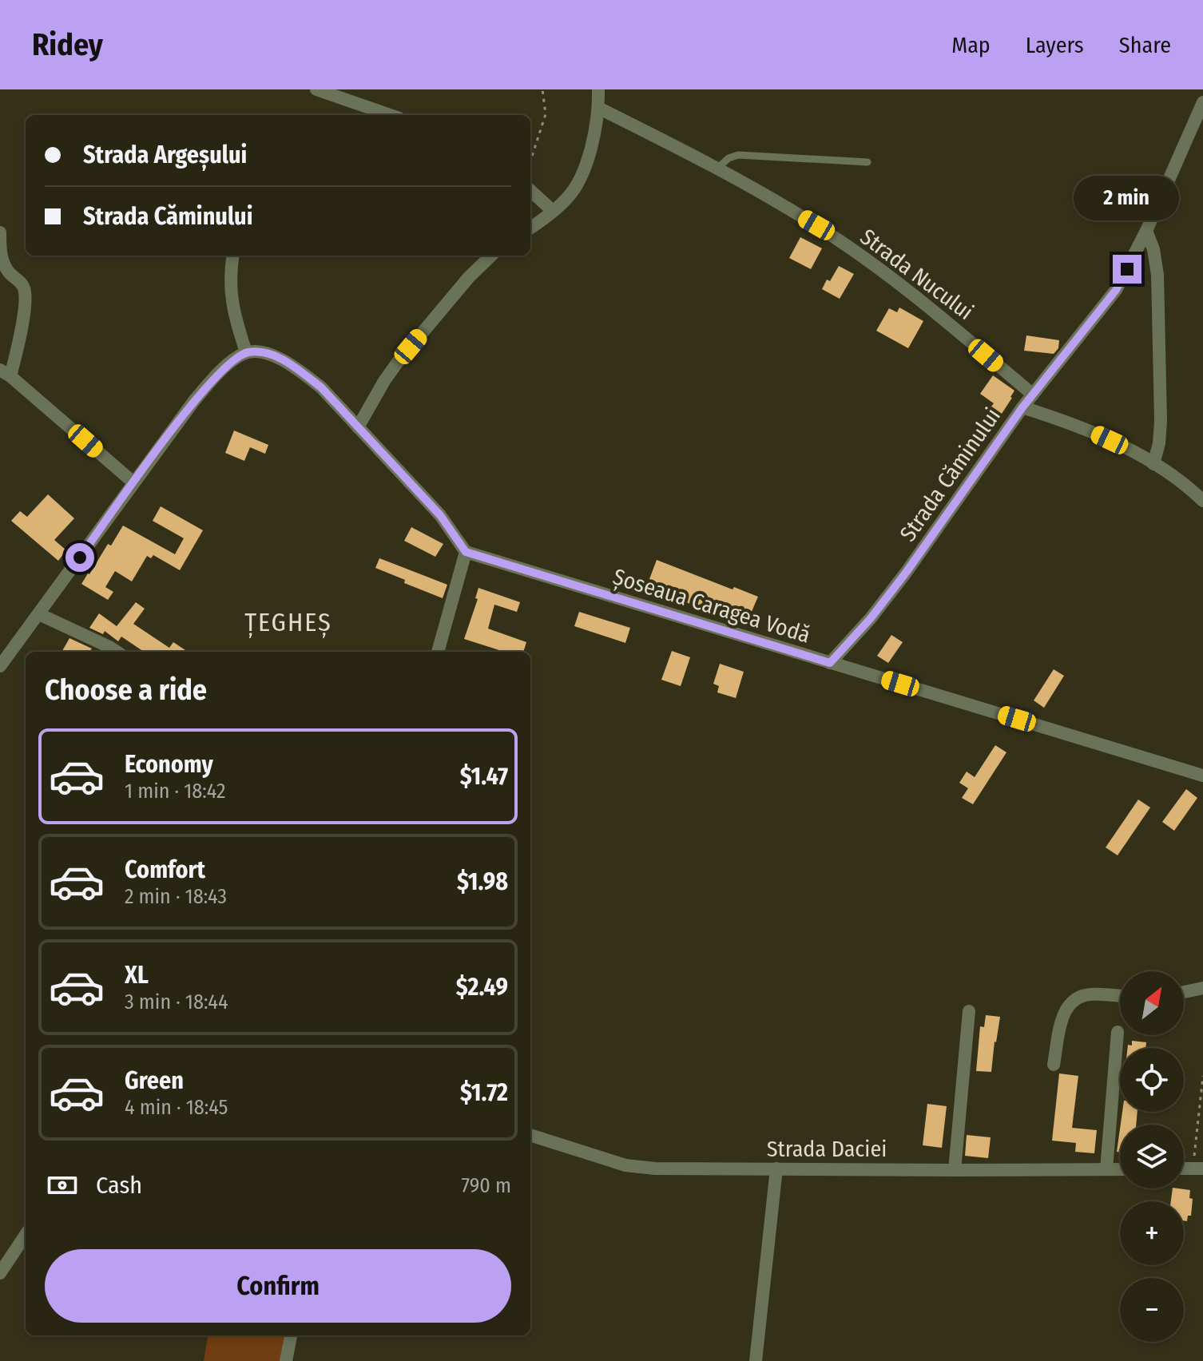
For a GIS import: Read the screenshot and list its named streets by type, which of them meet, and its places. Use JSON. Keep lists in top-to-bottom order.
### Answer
{
  "streets": {
    "street": [
      "Strada Nucului",
      "Strada Căminului",
      "Șoseaua Caragea Vodă",
      "Strada Daciei"
    ]
  },
  "crossings": [
    ["Strada Nucului", "Strada Căminului"],
    ["Strada Căminului", "Șoseaua Caragea Vodă"]
  ],
  "districts": ["ȚEGHEȘ"],
  "north": "top right",
  "page": {
    "header": "Ridey",
    "nav": ["Map", "Layers", "Share"],
    "banner": ["Strada Argeșului", "Strada Căminului"],
    "bubble": "2 min",
    "heading": "Choose a ride",
    "list": [
      {
        "name": "Economy",
        "note": "1 min · 18:42",
        "value": "$1.47"
      },
      {
        "name": "Comfort",
        "note": "2 min · 18:43",
        "value": "$1.98"
      },
      {
        "name": "XL",
        "note": "3 min · 18:44",
        "value": "$2.49"
      },
      {
        "name": "Green",
        "note": "4 min · 18:45",
        "value": "$1.72"
      }
    ],
    "map_buttons": ["+", "−"],
    "pay": ["Cash", "790 m"],
    "buttons": "Confirm"
  }
}
